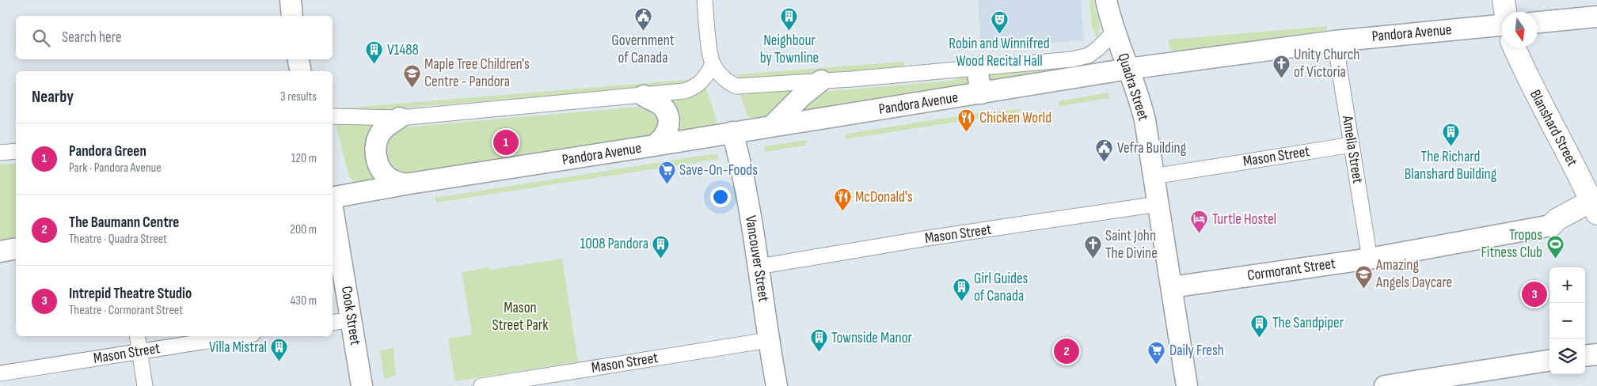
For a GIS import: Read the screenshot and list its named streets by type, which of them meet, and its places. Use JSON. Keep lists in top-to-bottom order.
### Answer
{
  "streets": {
    "main road": [
      "Pandora Avenue",
      "Quadra Street",
      "Blanshard Street",
      "Vancouver Street",
      "Cormorant Street",
      "Cook Street"
    ],
    "street": ["Amelia Street", "Mason Street"]
  },
  "crossings": [
    ["Pandora Avenue", "Quadra Street"],
    ["Pandora Avenue", "Amelia Street"],
    ["Pandora Avenue", "Vancouver Street"],
    ["Quadra Street", "Mason Street"],
    ["Quadra Street", "Cormorant Street"],
    ["Amelia Street", "Mason Street"],
    ["Amelia Street", "Cormorant Street"],
    ["Mason Street", "Vancouver Street"]
  ],
  "parks": ["Mason Street Park"],
  "places": {
    "public building": ["Government of Canada", "Vefra Building"],
    "building": [
      "Neighbour by Townline",
      "V1488",
      "The Richard Blanshard Building",
      "1008 Pandora",
      "Girl Guides of Canada",
      "The Sandpiper",
      "Townside Manor",
      "Villa Mistral"
    ],
    "theatre": ["Robin and Winnifred Wood Recital Hall"],
    "church": ["Unity Church of Victoria", "Saint John The Divine"],
    "school or university": ["Maple Tree Children's Centre - Pandora", "Amazing Angels Daycare"],
    "restaurant": ["Chicken World", "McDonald's"],
    "supermarket": ["Save-On-Foods", "Daily Fresh"],
    "hotel": ["Turtle Hostel"],
    "sports": ["Tropos Fitness Club"]
  },
  "north": "bottom",
  "page": {
    "search": "Search here",
    "heading": ["Nearby", "3 results"],
    "list": [
      {
        "mark": "1",
        "name": "Pandora Green",
        "note": "Park · Pandora Avenue",
        "value": "120 m"
      },
      {
        "mark": "2",
        "name": "The Baumann Centre",
        "note": "Theatre · Quadra Street",
        "value": "200 m"
      },
      {
        "mark": "3",
        "name": "Intrepid Theatre Studio",
        "note": "Theatre · Cormorant Street",
        "value": "430 m"
      }
    ],
    "pins": ["1", "3", "2"],
    "map_buttons": ["+", "−"]
  }
}
